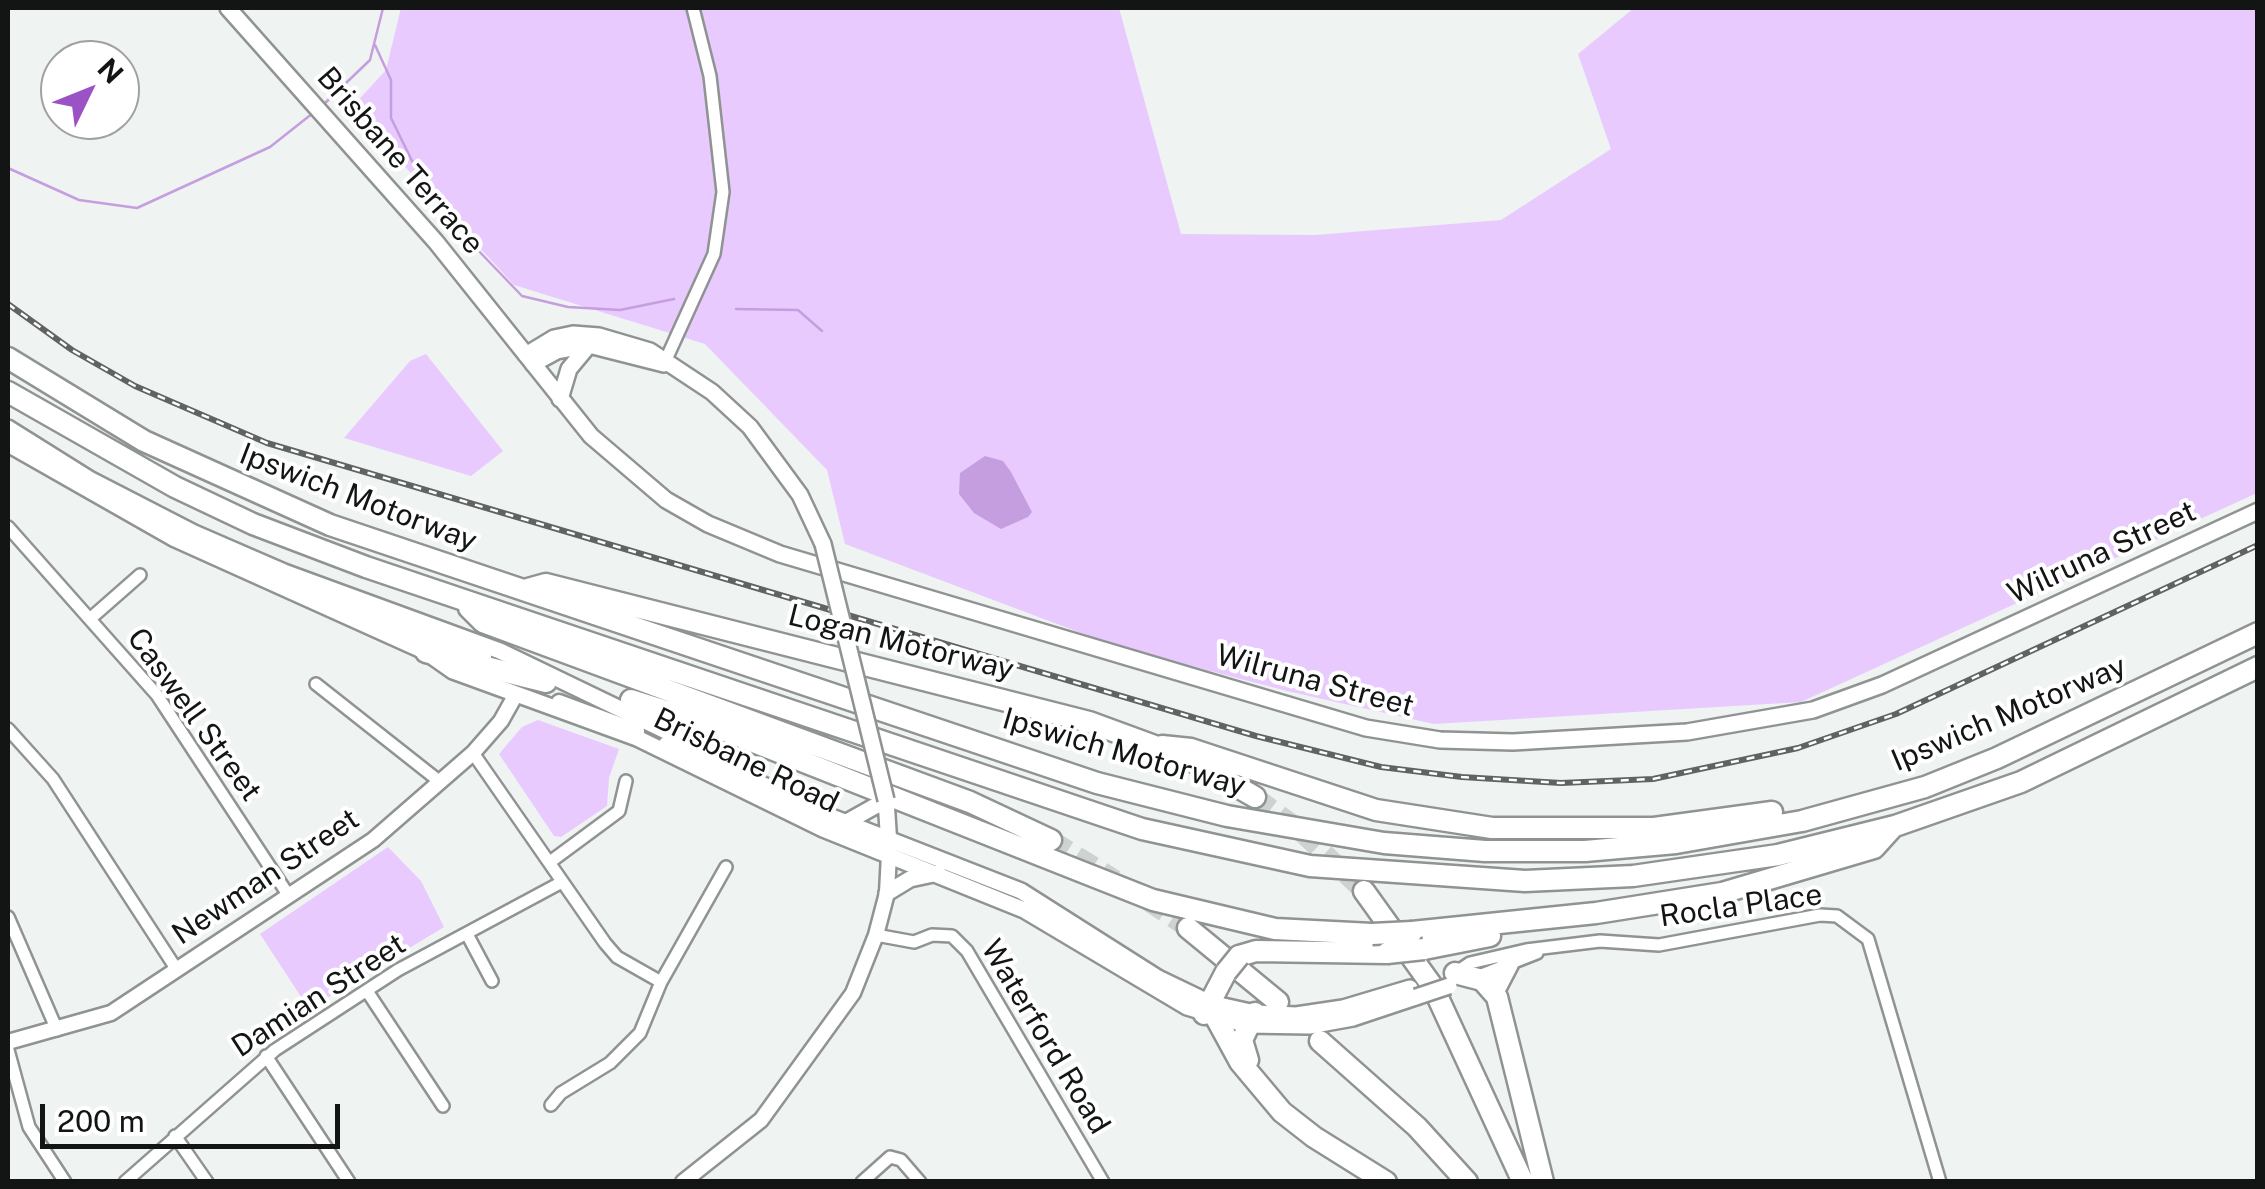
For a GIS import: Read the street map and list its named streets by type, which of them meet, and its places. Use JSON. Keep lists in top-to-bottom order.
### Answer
{
  "streets": {
    "highway": ["Ipswich Motorway", "Logan Motorway"],
    "main road": ["Brisbane Terrace", "Wilruna Street", "Brisbane Road"],
    "street": [
      "Caswell Street",
      "Newman Street",
      "Rocla Place",
      "Damian Street",
      "Waterford Road"
    ]
  },
  "crossings": [
    ["Brisbane Terrace", "Wilruna Street"],
    ["Ipswich Motorway", "Logan Motorway"],
    ["Caswell Street", "Newman Street"],
    ["Brisbane Road", "Newman Street"],
    ["Brisbane Road", "Rocla Place"]
  ],
  "scale_bar": "200 m",
  "north": "top right"
}
